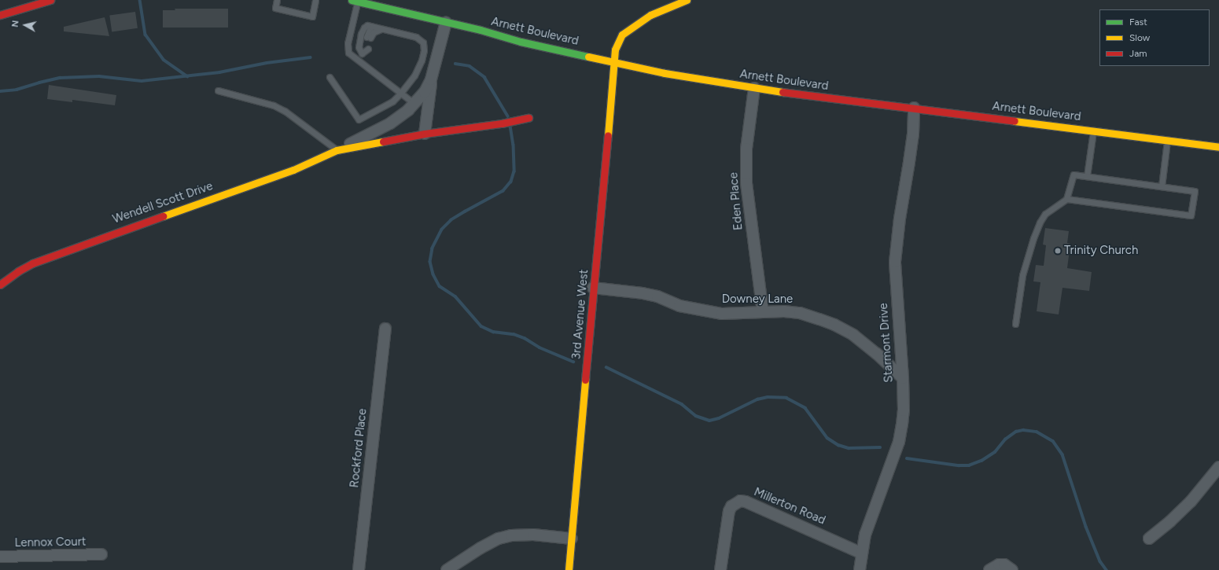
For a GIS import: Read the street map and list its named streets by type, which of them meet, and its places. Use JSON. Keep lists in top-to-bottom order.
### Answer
{
  "streets": {
    "street": [
      "Arnett Boulevard",
      "Eden Place",
      "Wendell Scott Drive",
      "Downey Lane",
      "3rd Avenue West",
      "Starmont Drive",
      "Rockford Place",
      "Millerton Road",
      "Lennox Court"
    ]
  },
  "crossings": [
    ["Arnett Boulevard", "Eden Place"],
    ["Arnett Boulevard", "Wendell Scott Drive"],
    ["Arnett Boulevard", "3rd Avenue West"],
    ["Arnett Boulevard", "Starmont Drive"],
    ["Eden Place", "Downey Lane"],
    ["Downey Lane", "3rd Avenue West"],
    ["Downey Lane", "Starmont Drive"],
    ["Starmont Drive", "Millerton Road"]
  ],
  "places": ["Trinity Church"],
  "legend": ["Fast", "Slow", "Jam"],
  "north": "left"
}
